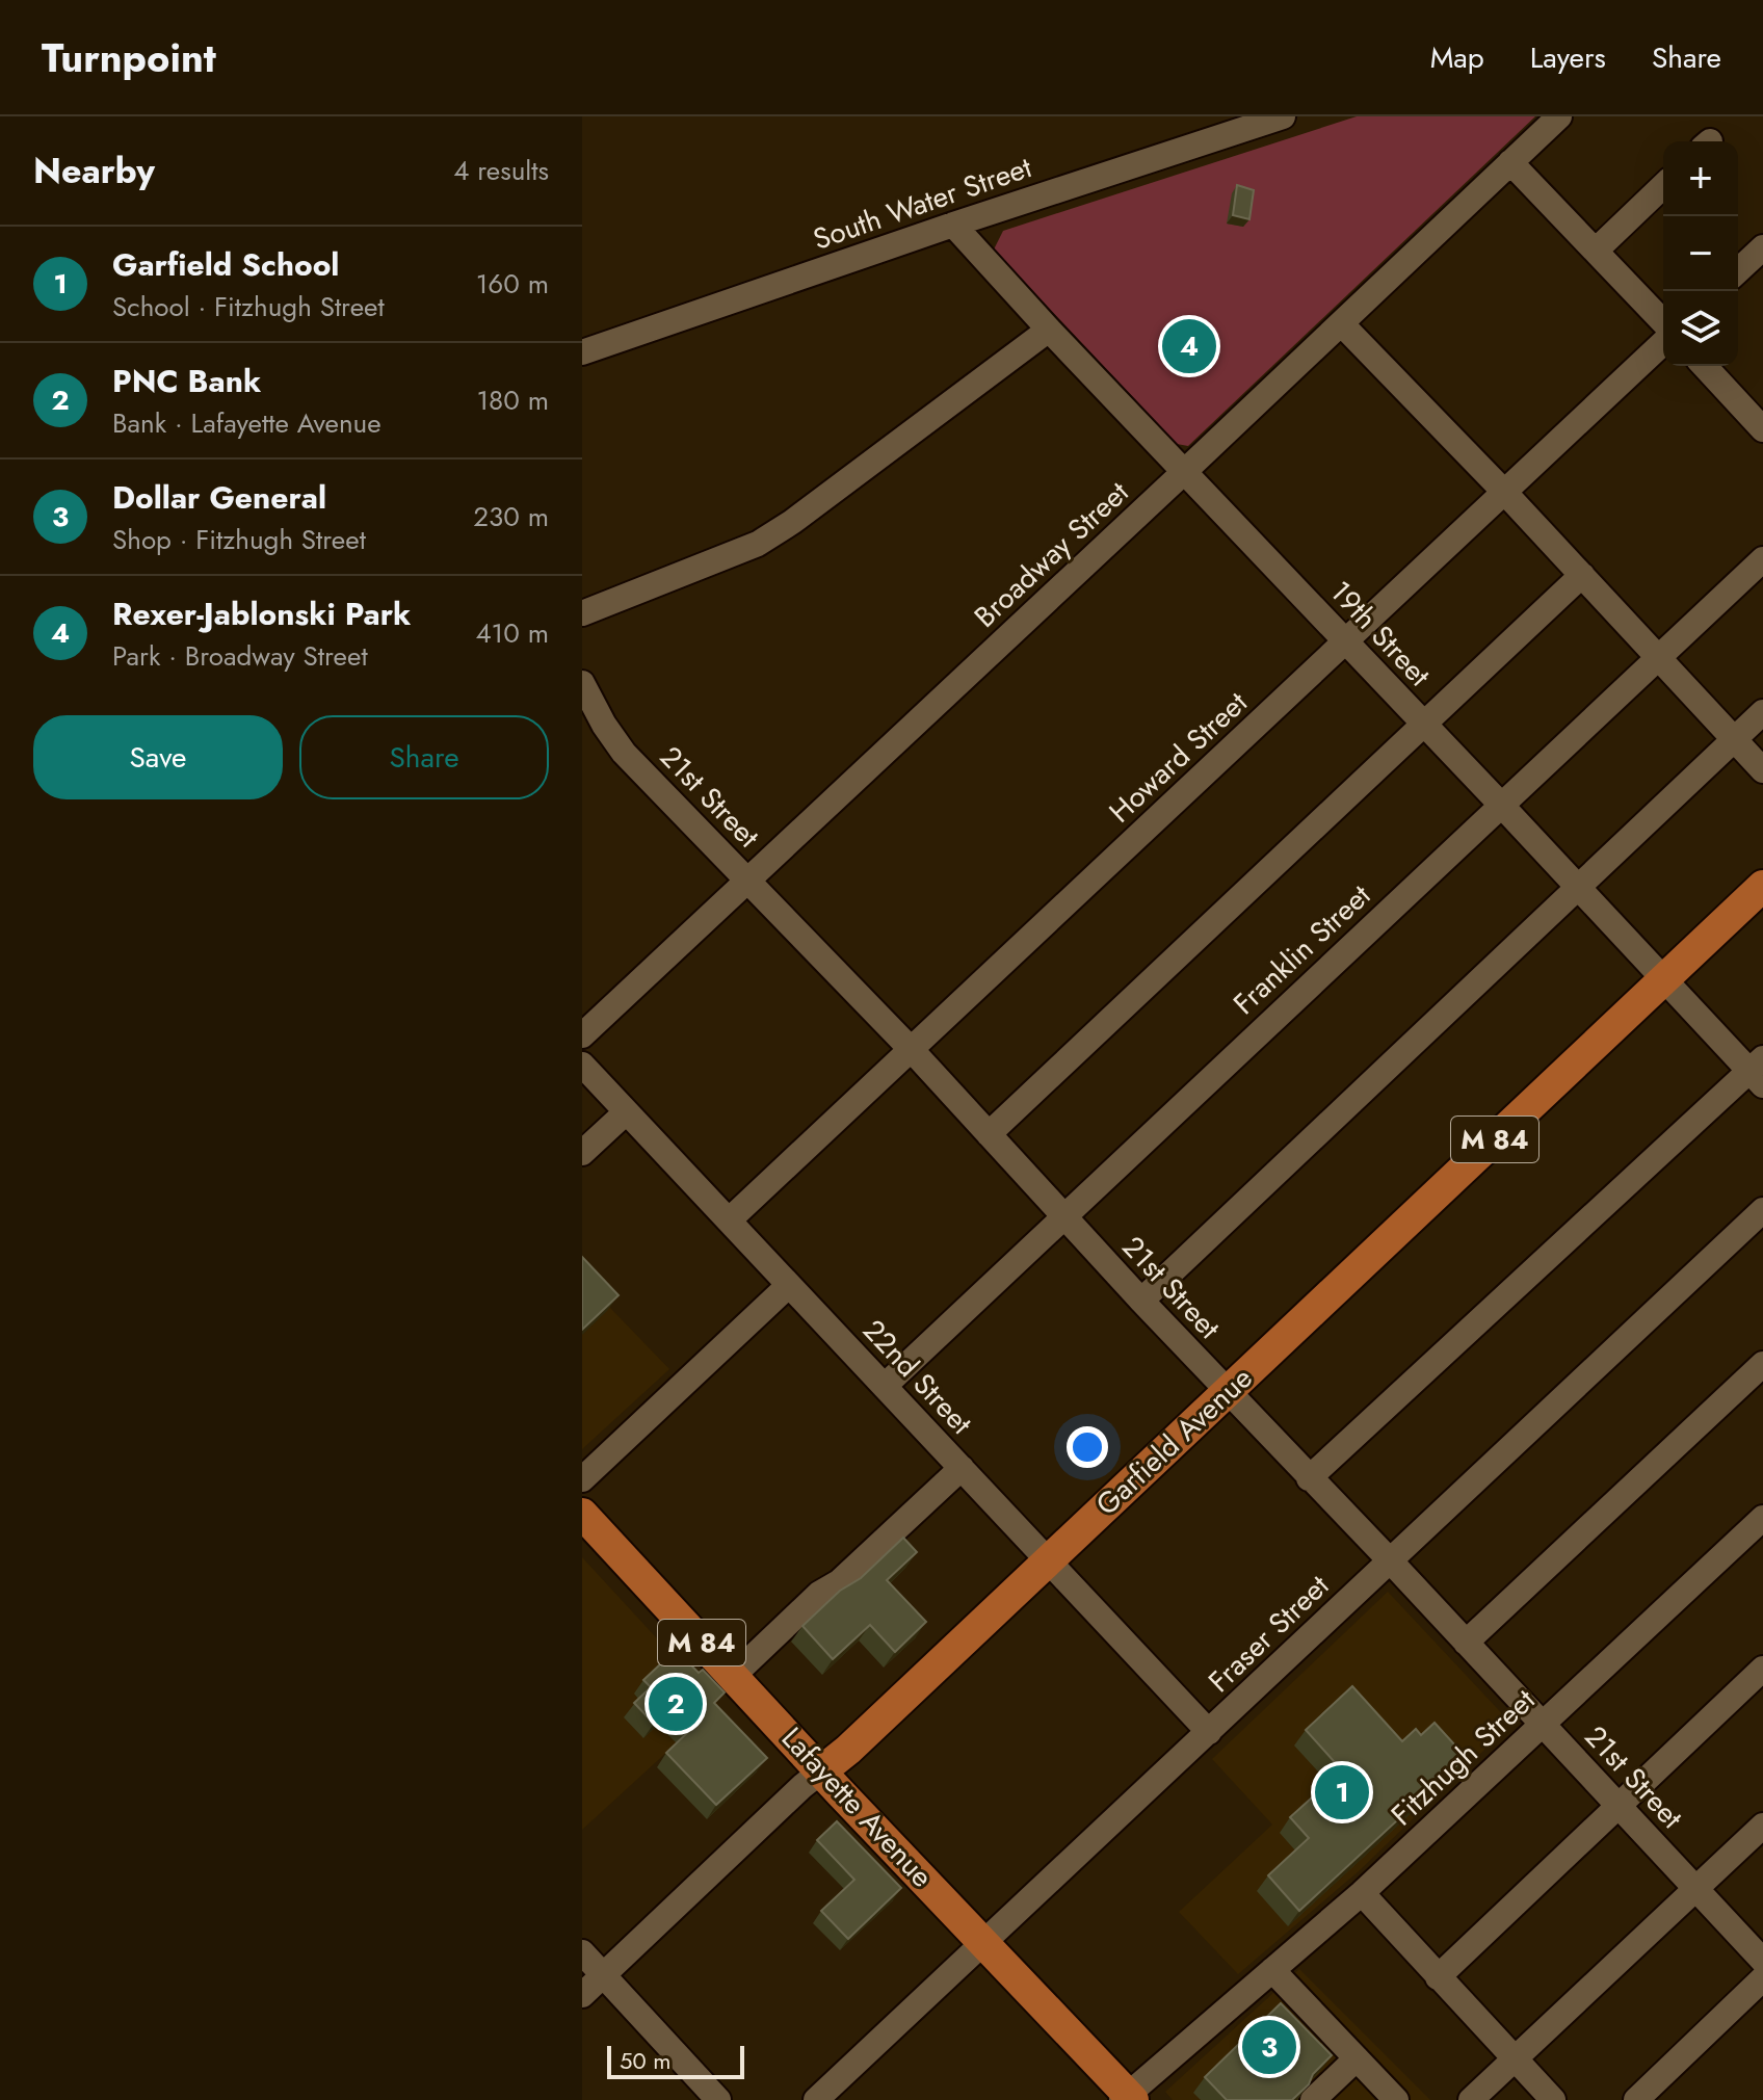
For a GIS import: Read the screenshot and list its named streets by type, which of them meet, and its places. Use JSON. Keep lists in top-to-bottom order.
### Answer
{
  "streets": {
    "main road": ["M 84", "Garfield Avenue", "Lafayette Avenue"],
    "street": [
      "South Water Street",
      "Broadway Street",
      "19th Street",
      "Howard Street",
      "21st Street",
      "Franklin Street",
      "22nd Street",
      "Fraser Street",
      "Fitzhugh Street"
    ]
  },
  "crossings": [
    ["South Water Street", "19th Street"],
    ["Broadway Street", "19th Street"],
    ["Broadway Street", "21st Street"],
    ["19th Street", "Howard Street"],
    ["19th Street", "Franklin Street"],
    ["19th Street", "Garfield Avenue"],
    ["Howard Street", "21st Street"],
    ["Howard Street", "22nd Street"],
    ["21st Street", "Franklin Street"],
    ["21st Street", "Garfield Avenue"],
    ["21st Street", "Fraser Street"],
    ["21st Street", "Fitzhugh Street"],
    ["Franklin Street", "22nd Street"],
    ["22nd Street", "Garfield Avenue"],
    ["22nd Street", "Fraser Street"],
    ["Garfield Avenue", "Lafayette Avenue"],
    ["Fraser Street", "Lafayette Avenue"],
    ["Fitzhugh Street", "Lafayette Avenue"]
  ],
  "scale_bar": "50 m",
  "page": {
    "header": "Turnpoint",
    "nav": ["Map", "Layers", "Share"],
    "heading": ["Nearby", "4 results"],
    "map_buttons": ["+", "−"],
    "list": [
      {
        "mark": "1",
        "name": "Garfield School",
        "note": "School · Fitzhugh Street",
        "value": "160 m"
      },
      {
        "mark": "2",
        "name": "PNC Bank",
        "note": "Bank · Lafayette Avenue",
        "value": "180 m"
      },
      {
        "mark": "3",
        "name": "Dollar General",
        "note": "Shop · Fitzhugh Street",
        "value": "230 m"
      },
      {
        "mark": "4",
        "name": "Rexer-Jablonski Park",
        "note": "Park · Broadway Street",
        "value": "410 m"
      }
    ],
    "pins": [
      "4",
      "2",
      "1",
      "3"
    ],
    "buttons": ["Save", "Share"],
    "scale": "50 m"
  }
}
